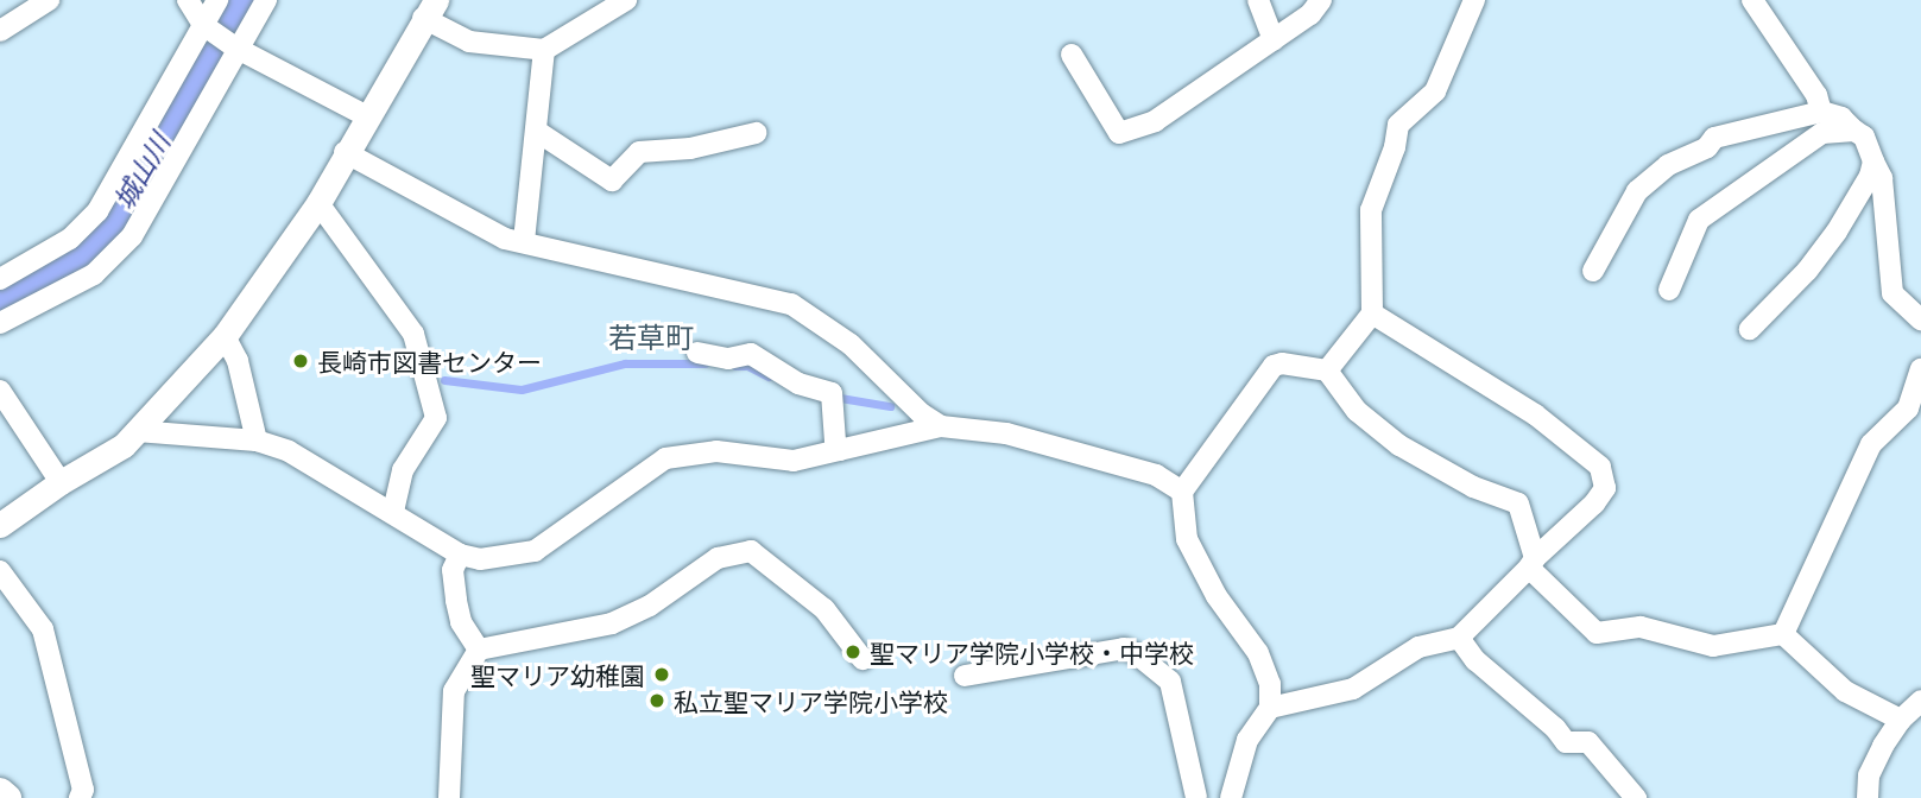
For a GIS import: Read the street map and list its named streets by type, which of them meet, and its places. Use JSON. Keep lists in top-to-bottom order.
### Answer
{
  "districts": ["若草町"],
  "water": ["城山川"],
  "places": [
    "長崎市図書センター",
    "聖マリア学院小学校・中学校",
    "聖マリア幼稚園",
    "私立聖マリア学院小学校"
  ]
}
